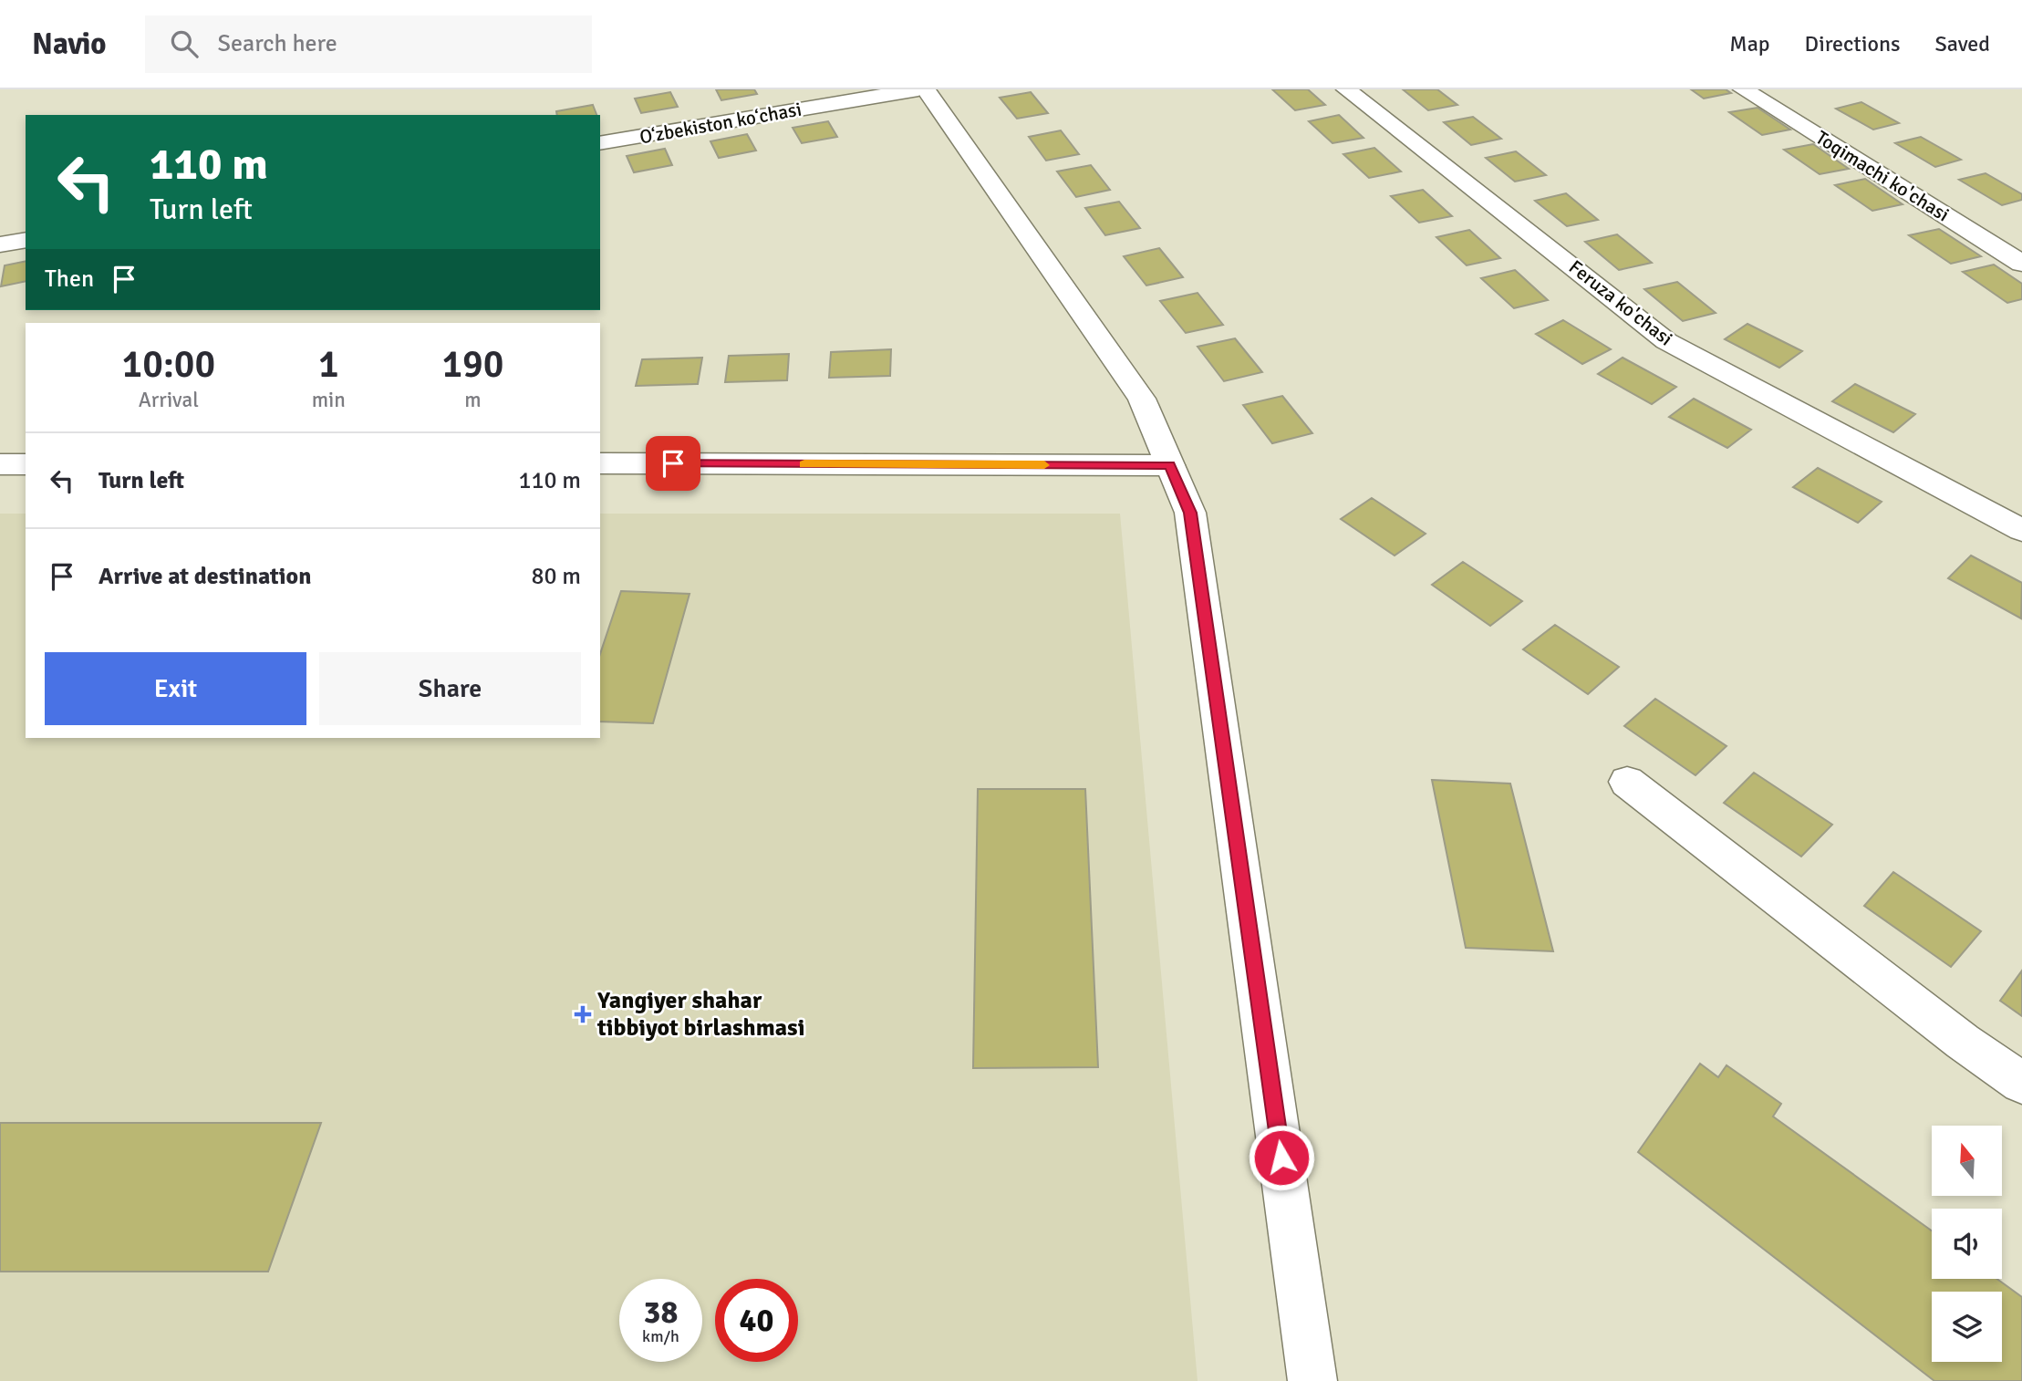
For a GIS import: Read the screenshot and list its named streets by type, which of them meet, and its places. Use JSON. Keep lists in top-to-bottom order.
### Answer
{
  "streets": {
    "street": ["Oʻzbekiston koʻchasi", "Toqimachi ko'chasi", "Feruza ko'chasi"]
  },
  "places": {
    "health": ["Yangiyer shahar tibbiyot birlashmasi"]
  },
  "north": "top",
  "page": {
    "header": "Navio",
    "search": "Search here",
    "nav": ["Map", "Directions", "Saved"],
    "turn": ["110 m", "Turn left"],
    "then": "Then",
    "eta": [
      "10:00",
      "Arrival",
      "1",
      "min",
      "190",
      "m"
    ],
    "list": [
      {
        "name": "Turn left",
        "value": "110 m"
      },
      {
        "name": "Arrive at destination",
        "value": "80 m"
      }
    ],
    "buttons": ["Exit", "Share"],
    "speed": "38 km/h",
    "limit": "40"
  }
}
